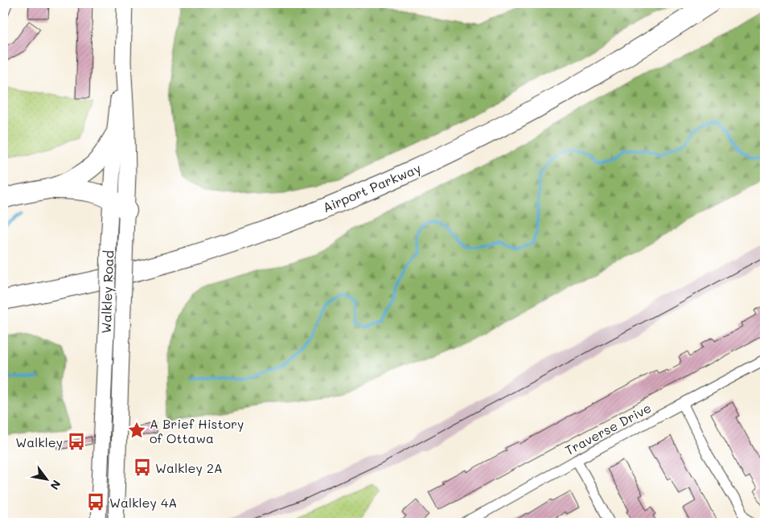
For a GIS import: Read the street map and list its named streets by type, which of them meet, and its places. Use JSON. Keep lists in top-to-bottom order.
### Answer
{
  "streets": {
    "highway": ["Airport Parkway"],
    "main road": ["Walkley Road"],
    "street": ["Traverse Drive"]
  },
  "places": {
    "place": ["A Brief History of Ottawa"],
    "bus stop": ["Walkley", "Walkley 2A", "Walkley 4A"]
  },
  "north": "bottom right"
}
